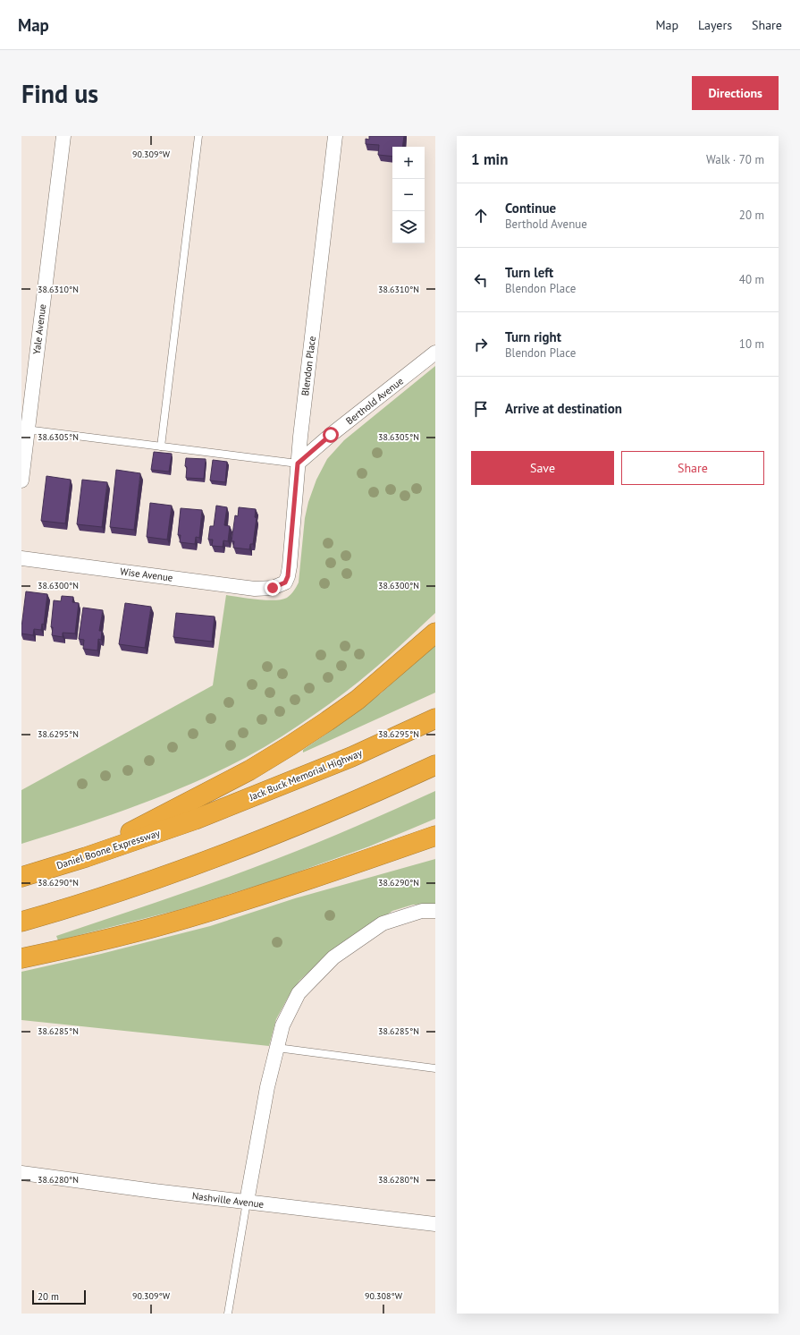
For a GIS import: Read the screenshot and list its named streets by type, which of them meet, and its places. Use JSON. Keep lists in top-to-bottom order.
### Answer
{
  "streets": {
    "highway": ["Jack Buck Memorial Highway", "Daniel Boone Expressway"],
    "street": [
      "Yale Avenue",
      "Blendon Place",
      "Berthold Avenue",
      "Wise Avenue",
      "Nashville Avenue"
    ]
  },
  "crossings": [
    ["Blendon Place", "Berthold Avenue"],
    ["Blendon Place", "Wise Avenue"],
    ["Jack Buck Memorial Highway", "Daniel Boone Expressway"]
  ],
  "scale_bar": "20 m",
  "page": {
    "header": "Map",
    "nav": ["Map", "Layers", "Share"],
    "buttons": [
      "Directions",
      ["Save", "Share"]
    ],
    "title": "Find us",
    "heading": ["1 min", "Walk · 70 m"],
    "map_buttons": ["+", "−"],
    "list": [
      ["Continue", "Berthold Avenue", "20 m"],
      ["Turn left", "Blendon Place", "40 m"],
      ["Turn right", "Blendon Place", "10 m"],
      "Arrive at destination"
    ],
    "scale": "20 m"
  },
  "coordinates": [
    "90.309°W",
    "38.6310°N",
    "38.6305°N",
    "38.6300°N",
    "38.6295°N",
    "38.6290°N",
    "38.6285°N",
    "38.6280°N",
    "90.308°W"
  ]
}
